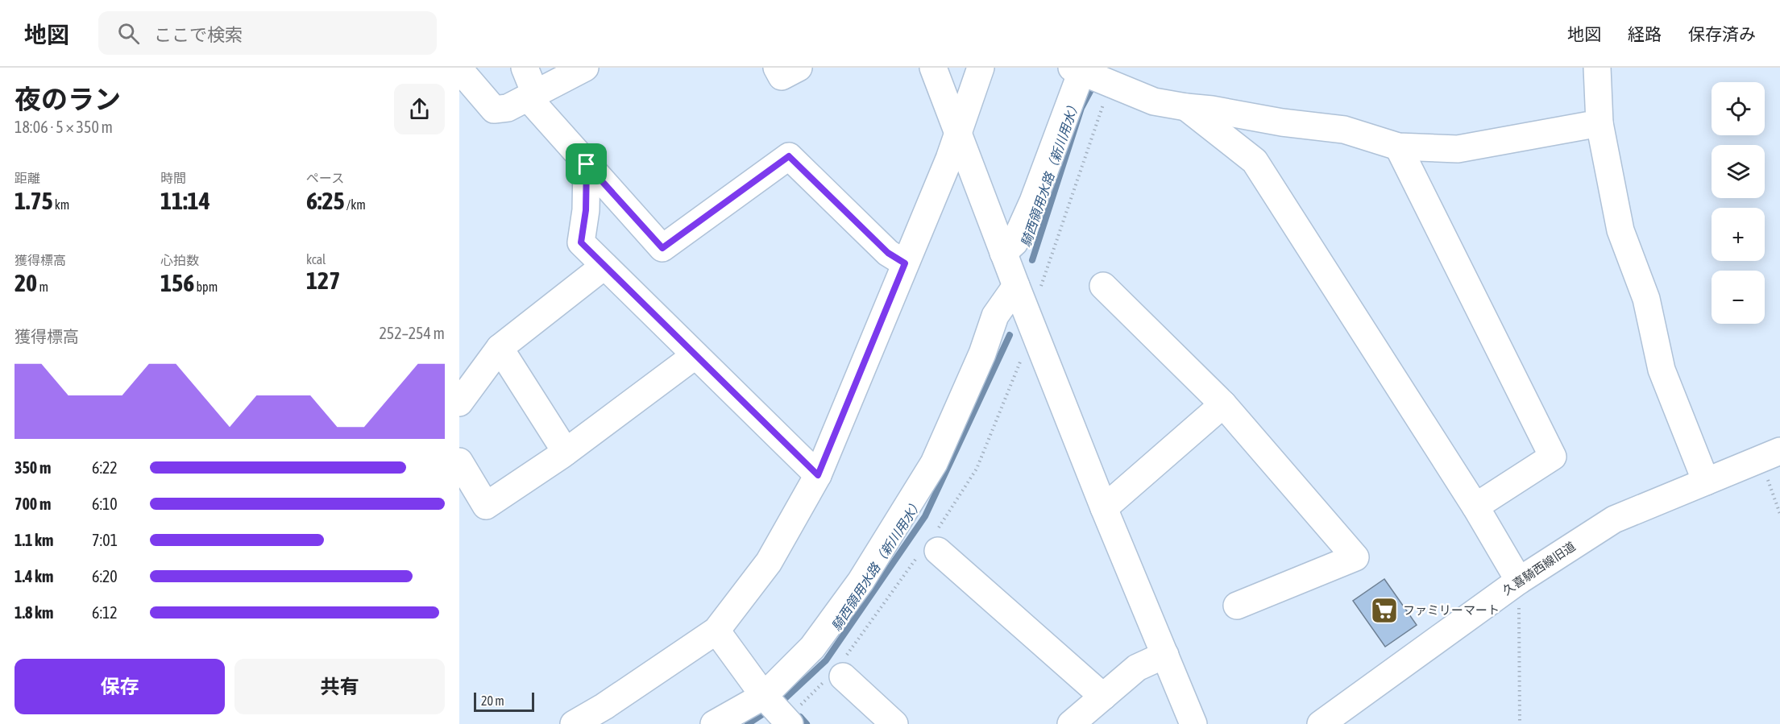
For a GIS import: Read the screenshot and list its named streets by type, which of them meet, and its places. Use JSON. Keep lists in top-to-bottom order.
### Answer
{
  "streets": {
    "street": ["久喜騎西線旧道"]
  },
  "water": ["騎西領用水路（新川用水）"],
  "places": {
    "supermarket": ["ファミリーマート"]
  },
  "scale_bar": "20 m",
  "page": {
    "header": "地図",
    "search": "ここで検索",
    "nav": ["地図", "経路", "保存済み"],
    "heading": ["夜のラン", "18:06 · 5 × 350 m"],
    "map_buttons": ["+", "−"],
    "stats": [
      ["距離", "1.75 km"],
      ["時間", "11:14"],
      ["ペース", "6:25 /km"],
      ["獲得標高", "20 m"],
      ["心拍数", "156 bpm"],
      ["kcal", "127"]
    ],
    "chart": ["獲得標高", "252–254 m"],
    "list": [
      {
        "name": "350 m",
        "note": "6:22"
      },
      {
        "name": "700 m",
        "note": "6:10"
      },
      {
        "name": "1.1 km",
        "note": "7:01"
      },
      {
        "name": "1.4 km",
        "note": "6:20"
      },
      {
        "name": "1.8 km",
        "note": "6:12"
      }
    ],
    "buttons": ["保存", "共有"],
    "scale": "20 m"
  }
}
